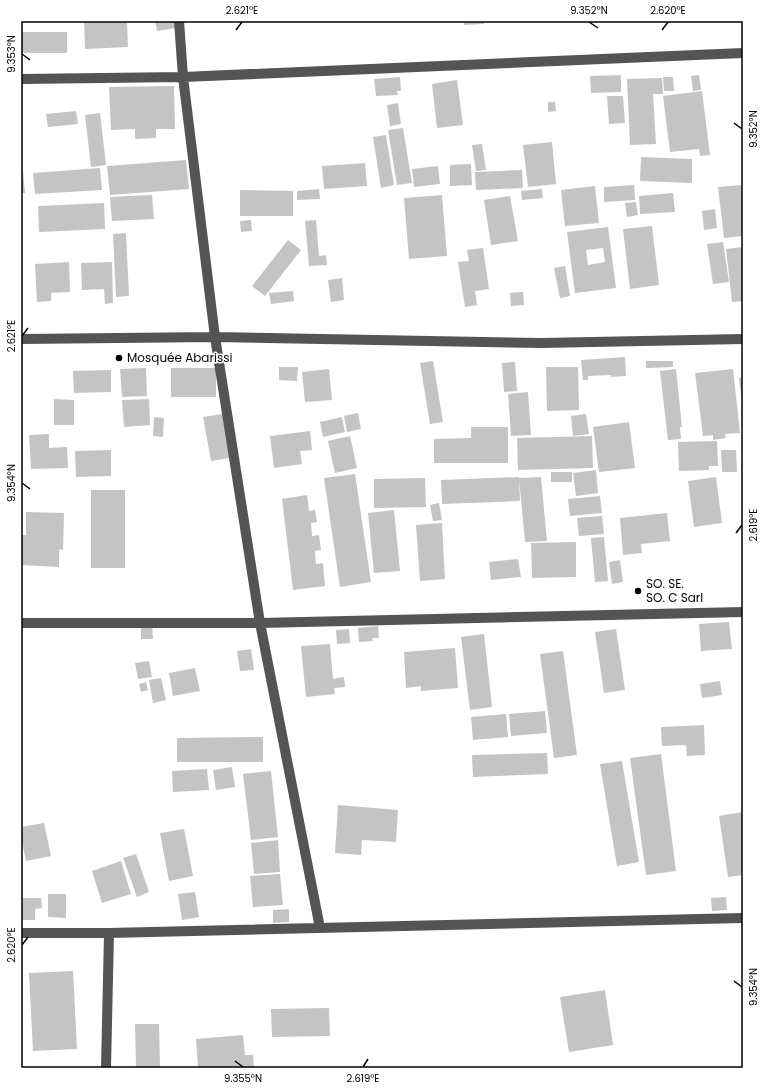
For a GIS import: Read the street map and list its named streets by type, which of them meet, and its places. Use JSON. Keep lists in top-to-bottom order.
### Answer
{
  "places": ["Mosquée Abarissi", "SO. SE. SO. C Sarl"],
  "coordinates": [
    "2.621°E",
    "9.352°N",
    "2.620°E",
    "9.353°N",
    "9.354°N",
    "2.619°E",
    "9.355°N"
  ]
}
